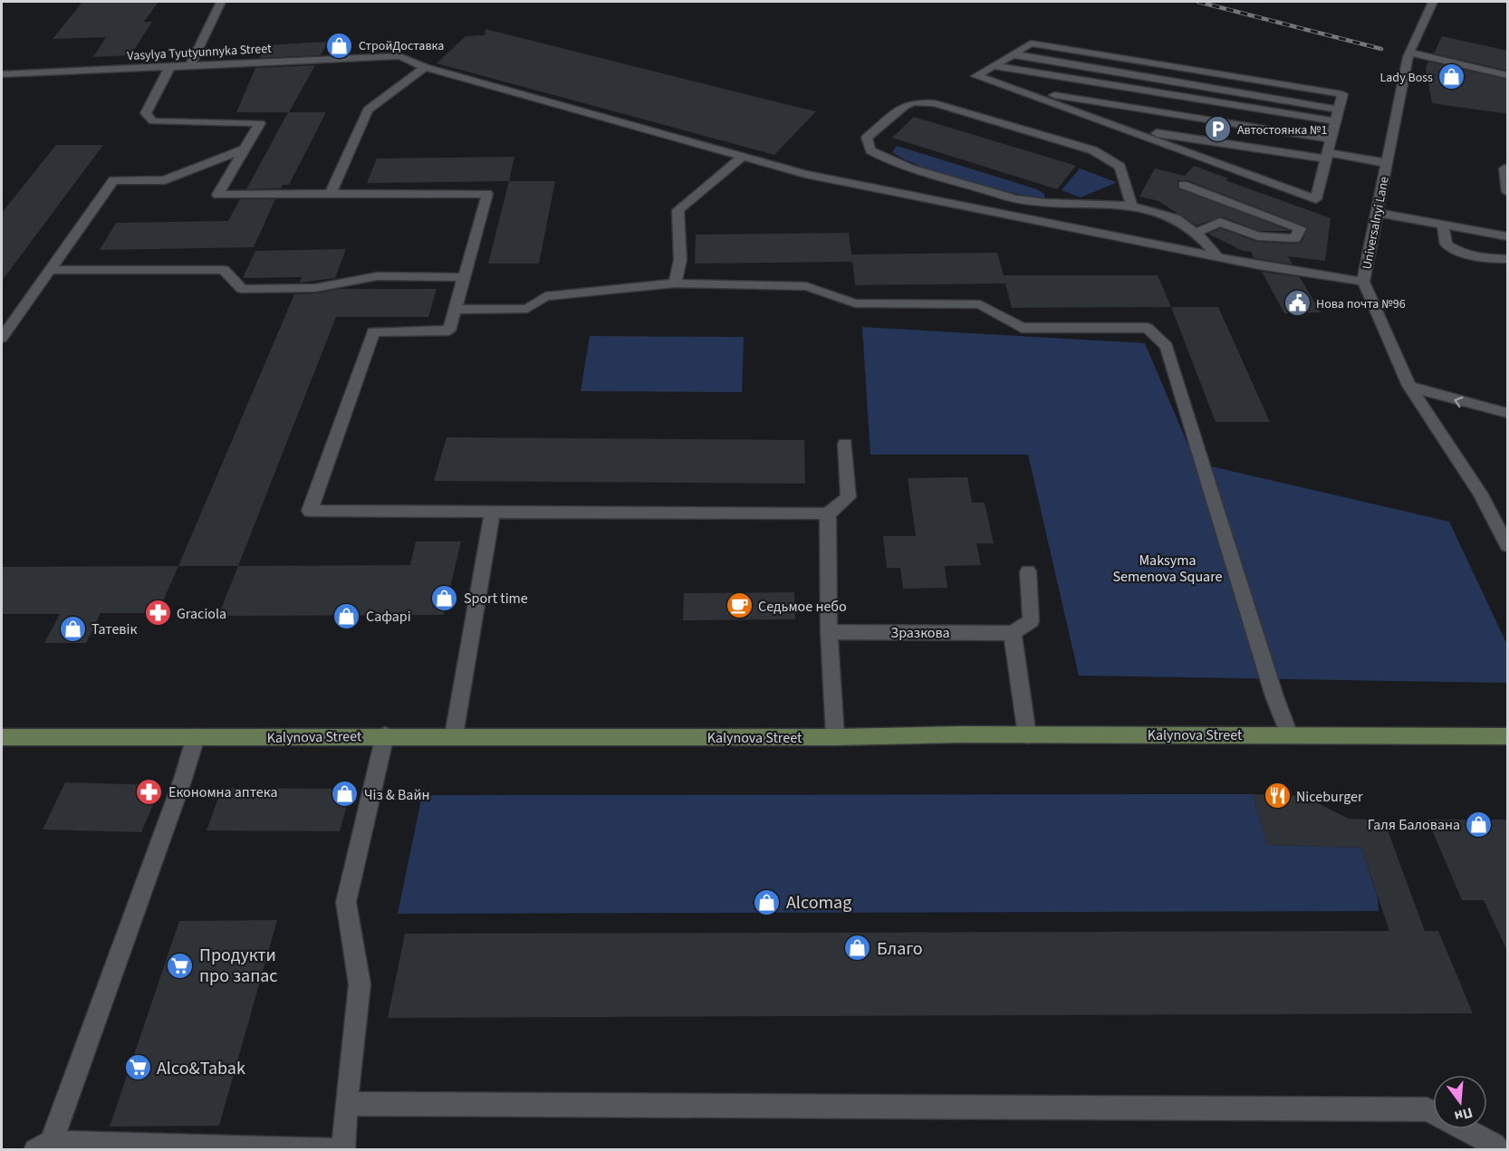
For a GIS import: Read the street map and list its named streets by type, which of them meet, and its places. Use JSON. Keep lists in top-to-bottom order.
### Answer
{
  "streets": {
    "main road": ["Kalynova Street"],
    "street": ["Vasylya Tyutyunnyka Street", "Universalnyi Lane", "Зразкова"]
  },
  "parks": ["Maksyma Semenova Square"],
  "places": {
    "shop": [
      "СтройДоставка",
      "Lady Boss",
      "Sport time",
      "Сафарі",
      "Татевік",
      "Чіз & Вайн",
      "Галя Балована",
      "Alcomag",
      "Благо"
    ],
    "parking": ["Автостоянка №1"],
    "public building": ["Нова почта №96"],
    "cafe": ["Седьмое небо"],
    "pharmacy": ["Graciola", "Економна аптека"],
    "restaurant": ["Niceburger"],
    "supermarket": ["Продукти про запас", "Alco&Tabak"]
  },
  "north": "bottom"
}
